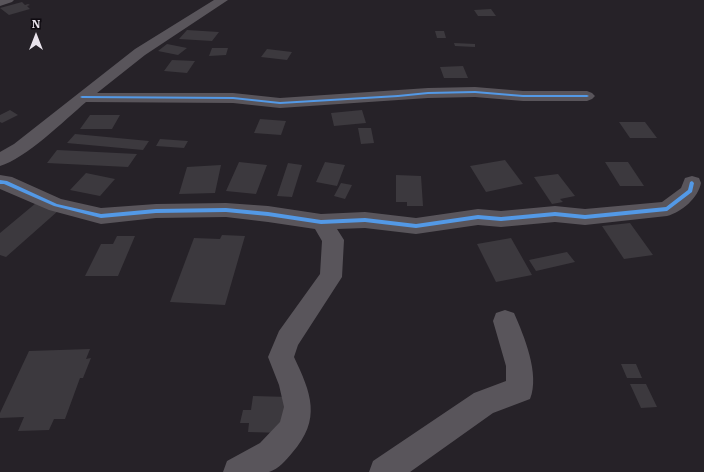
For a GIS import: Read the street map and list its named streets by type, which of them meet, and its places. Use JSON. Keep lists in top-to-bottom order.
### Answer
{
  "north": "top"
}
